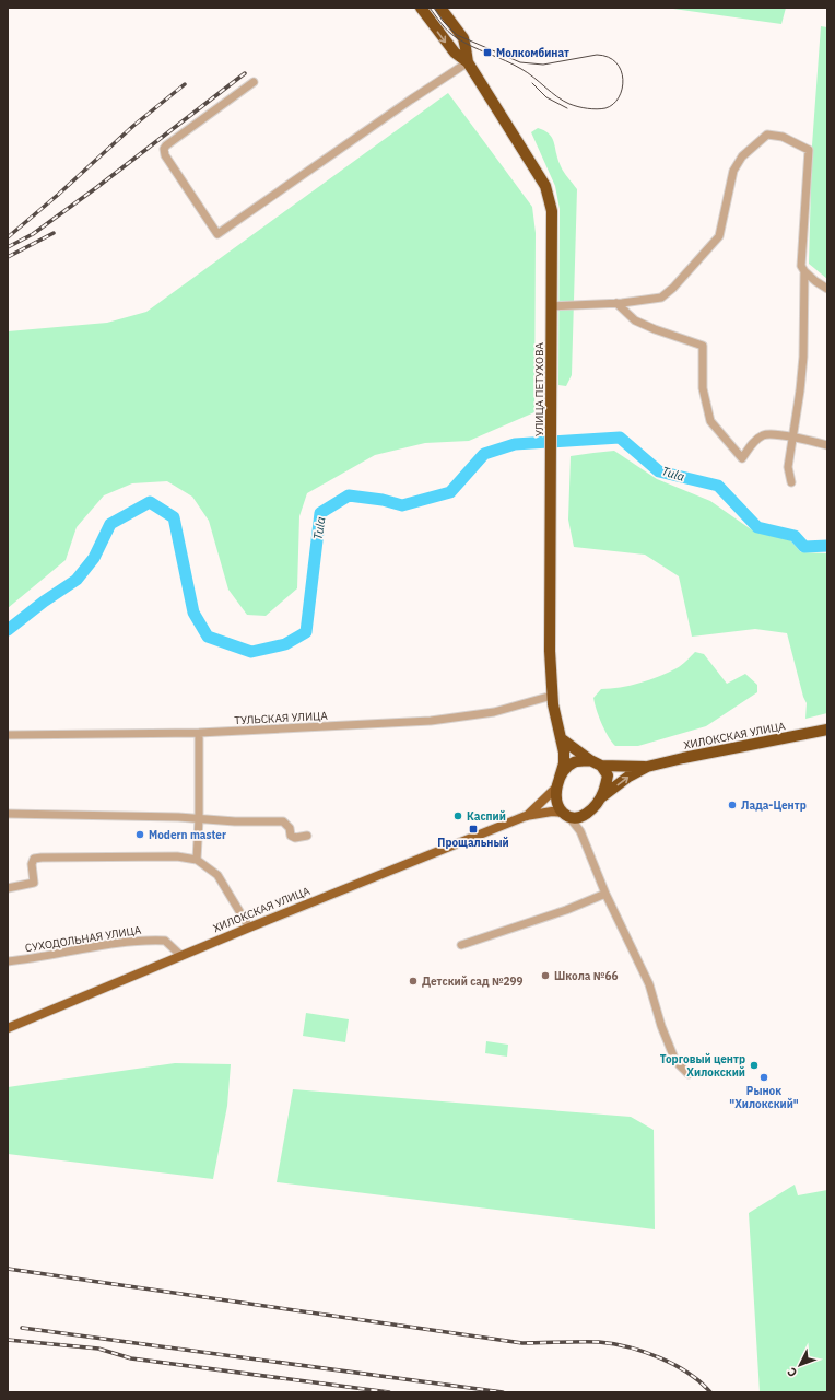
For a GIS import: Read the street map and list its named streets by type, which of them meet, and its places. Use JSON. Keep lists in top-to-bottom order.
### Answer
{
  "streets": {
    "highway": ["УЛИЦА ПЕТУХОВА", "ХИЛОКСКАЯ УЛИЦА"],
    "street": ["ТУЛЬСКАЯ УЛИЦА", "СУХОДОЛЬНАЯ УЛИЦА"]
  },
  "crossings": [
    ["УЛИЦА ПЕТУХОВА", "ТУЛЬСКАЯ УЛИЦА"],
    ["ХИЛОКСКАЯ УЛИЦА", "СУХОДОЛЬНАЯ УЛИЦА"]
  ],
  "water": ["Tula"],
  "places": {
    "transit": ["Молкомбинат", "Прощальный"],
    "other": [
      "Лада-Центр",
      "Каспий",
      "Modern master",
      "Школа №66",
      "Детский сад №299",
      "Торговый центр Хилокский",
      "Рынок \"Хилокский\""
    ]
  },
  "north": "bottom left"
}
